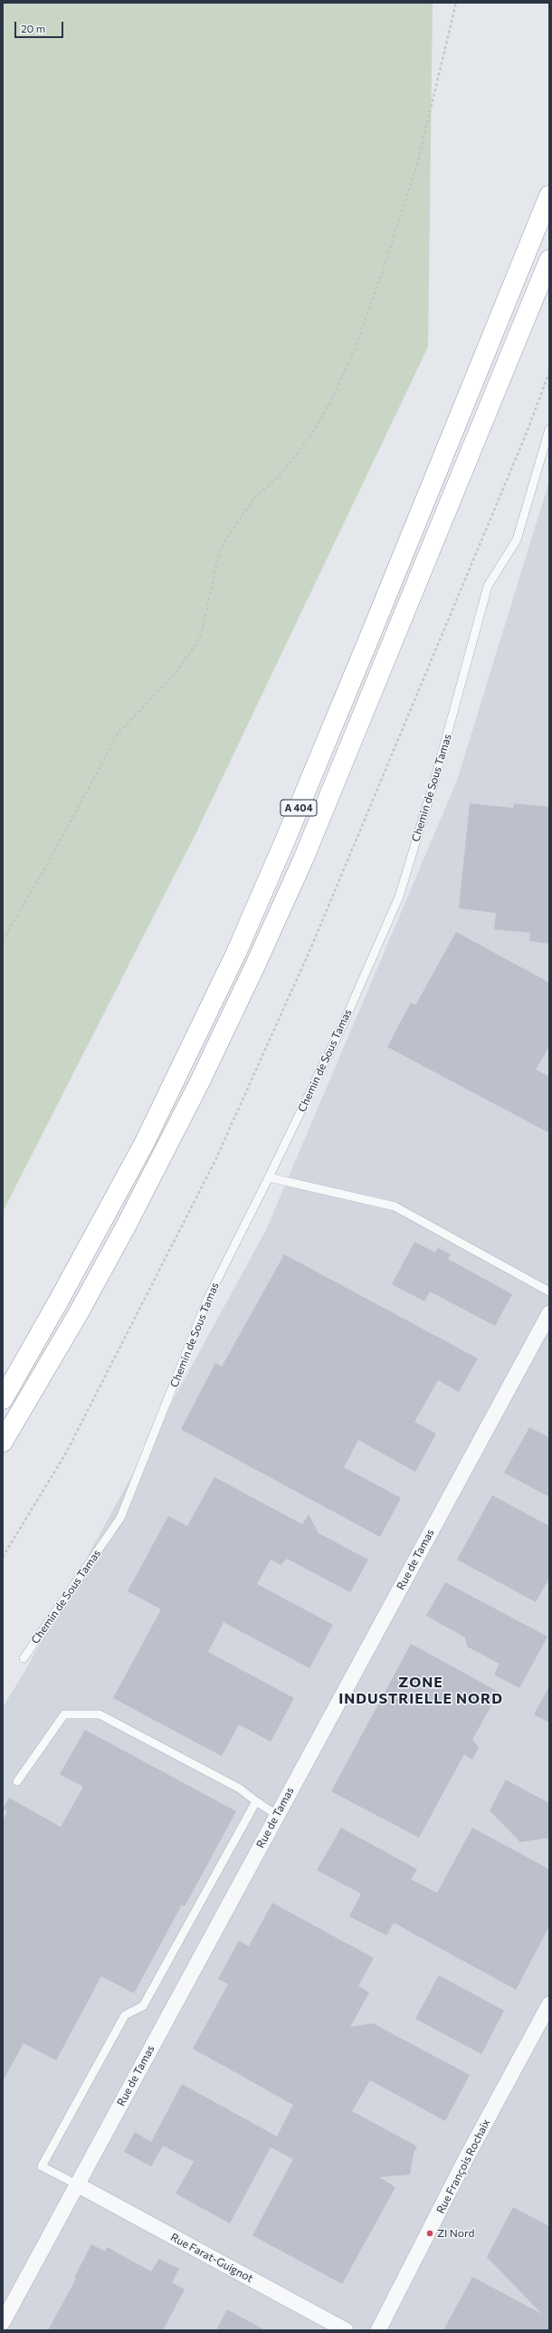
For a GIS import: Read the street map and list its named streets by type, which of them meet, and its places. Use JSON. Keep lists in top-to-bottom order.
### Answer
{
  "streets": {
    "highway": ["A 404"],
    "street": ["Rue de Tamas", "Rue François Rochaix", "Rue Farat-Guignot"],
    "lane": ["Chemin de Sous Tamas"]
  },
  "crossings": [
    ["Rue de Tamas", "Rue Farat-Guignot"]
  ],
  "districts": ["ZONE INDUSTRIELLE NORD"],
  "places": ["ZI Nord"],
  "scale_bar": "20 m"
}
